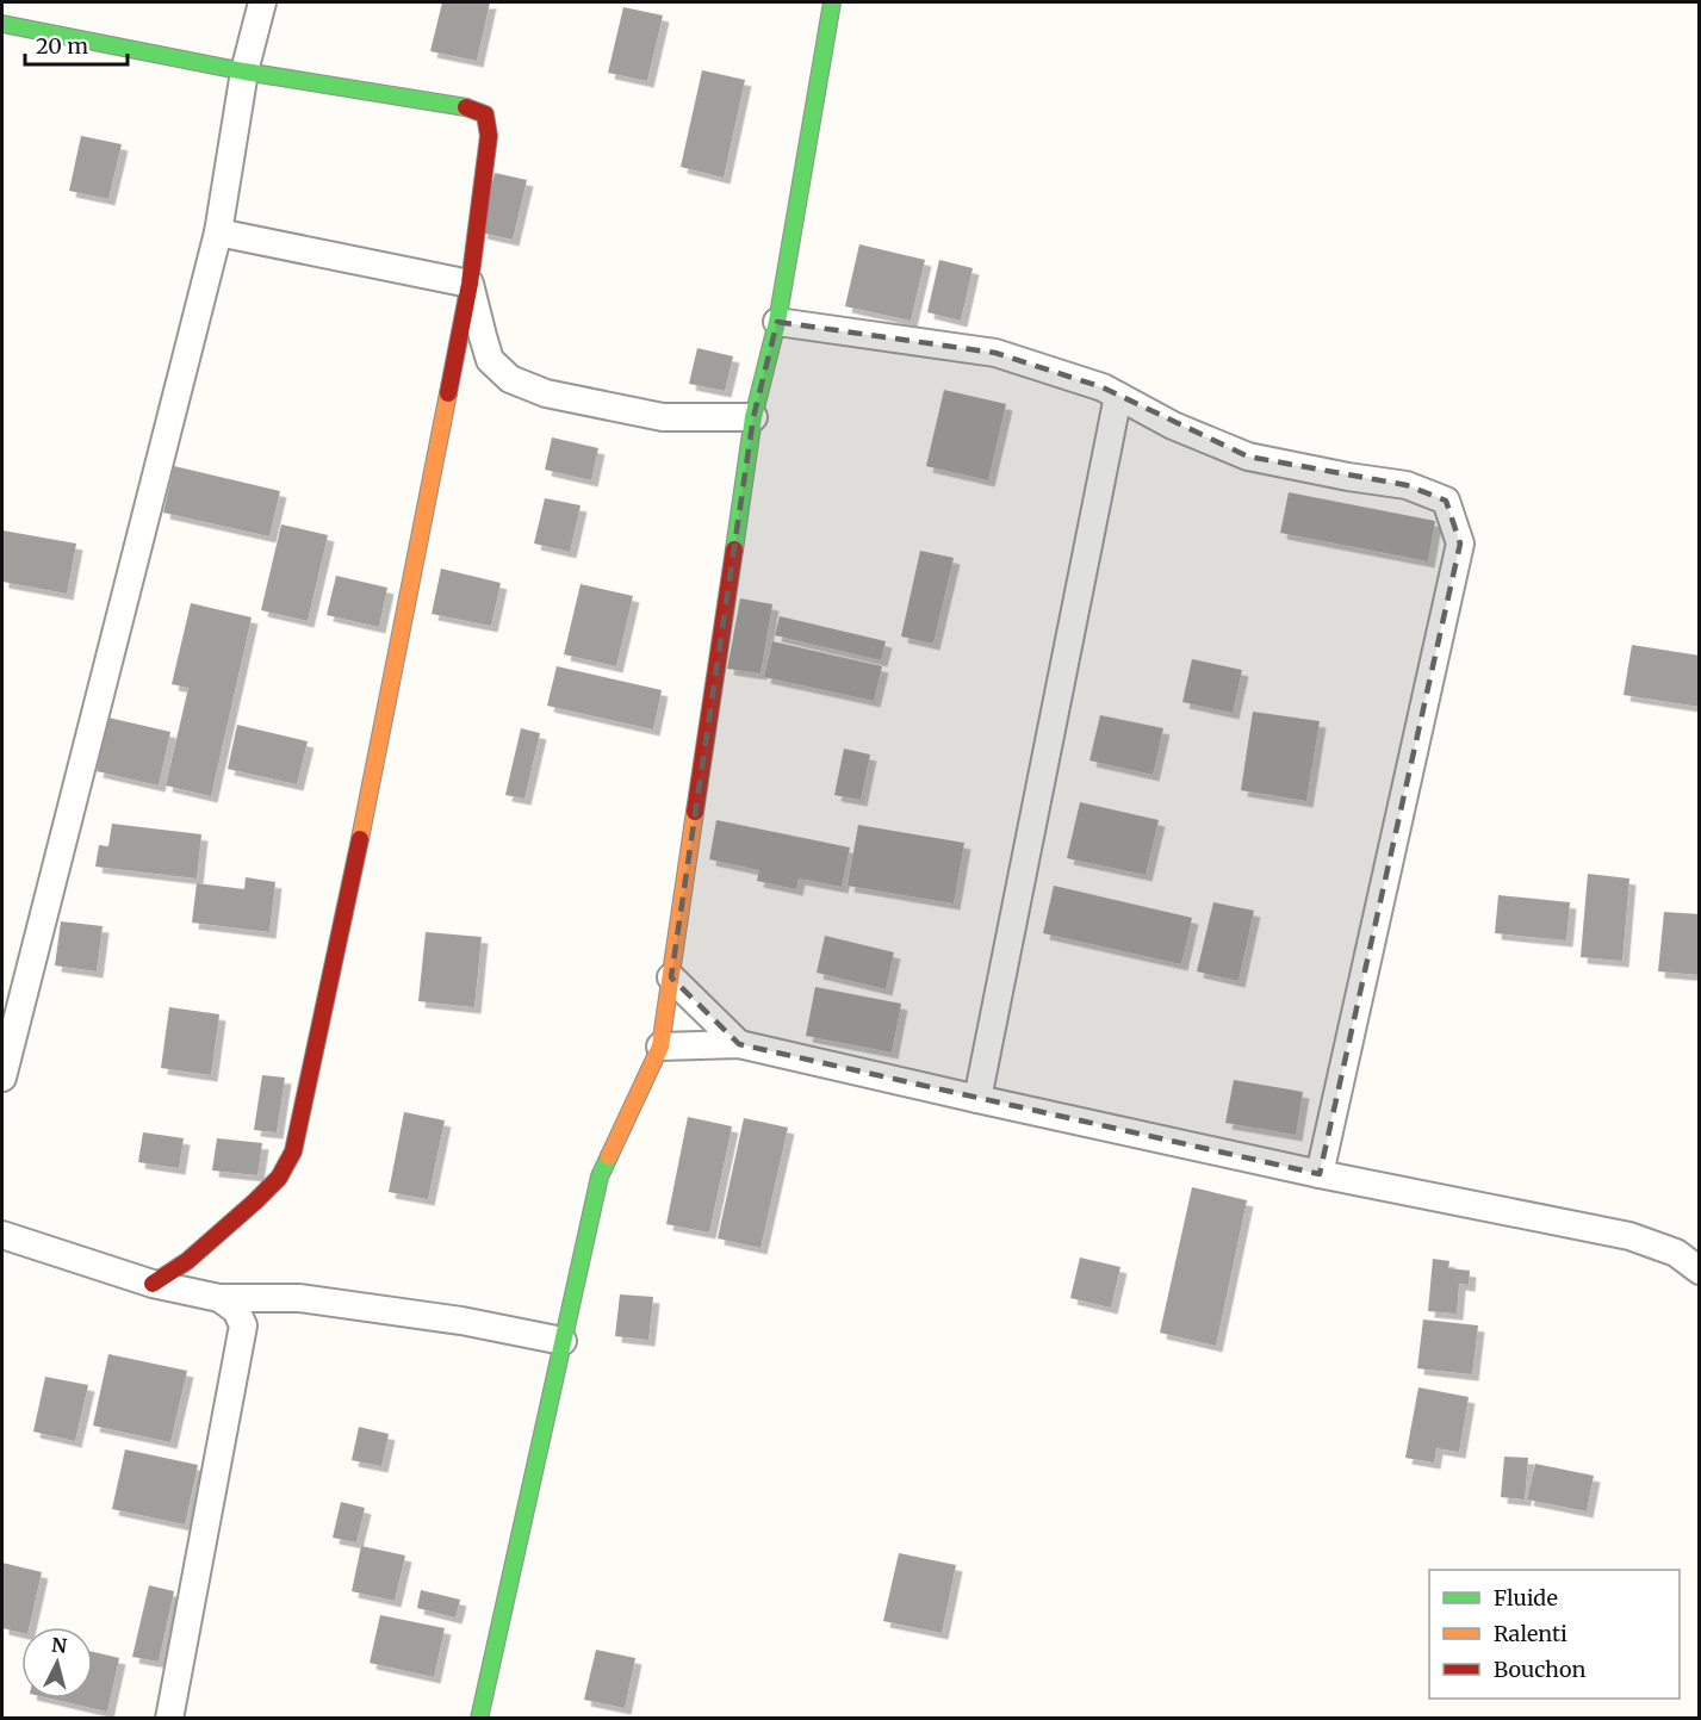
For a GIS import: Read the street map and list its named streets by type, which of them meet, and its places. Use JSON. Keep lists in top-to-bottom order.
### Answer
{
  "legend": ["Fluide", "Ralenti", "Bouchon"],
  "scale_bar": "20 m",
  "north": "top"
}
